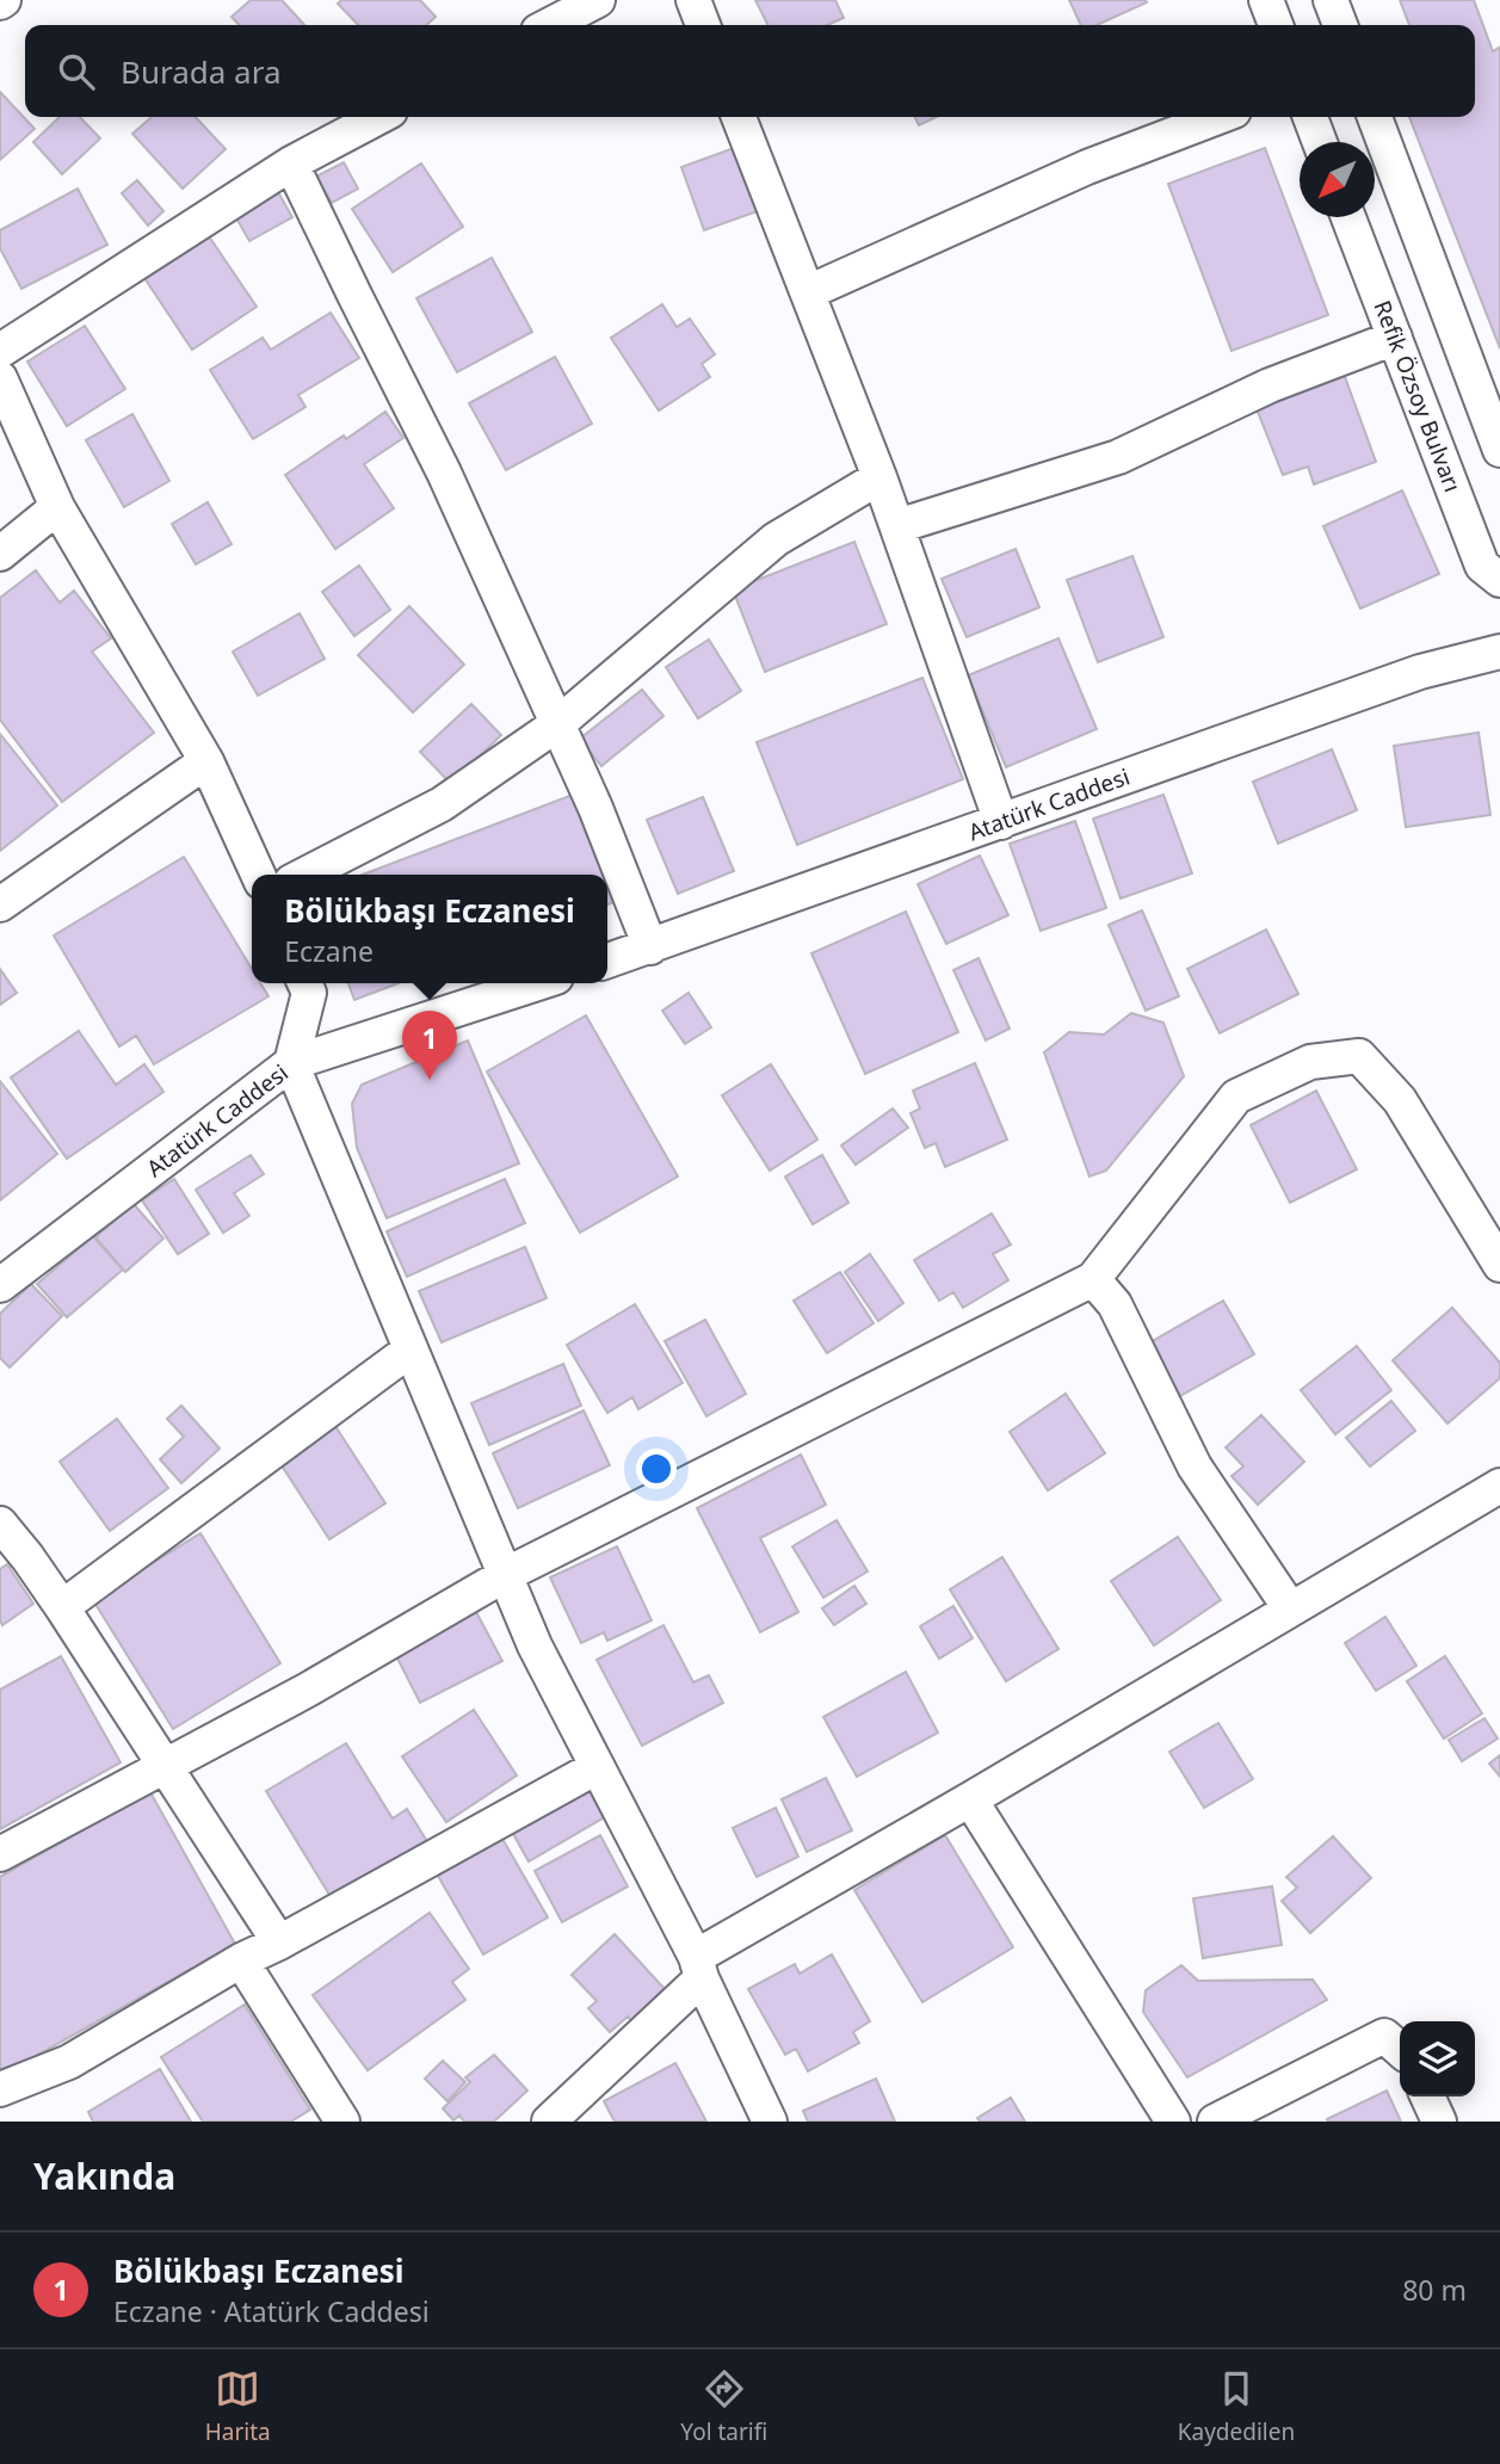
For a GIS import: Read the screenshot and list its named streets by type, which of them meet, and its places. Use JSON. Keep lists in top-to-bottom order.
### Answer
{
  "streets": {
    "street": ["Refik Özsoy Bulvarı", "Atatürk Caddesi"]
  },
  "north": "bottom left",
  "page": {
    "search": "Burada ara",
    "popup": ["Bölükbaşı Eczanesi", "Eczane"],
    "pins": "1",
    "heading": "Yakında",
    "list": [
      {
        "mark": "1",
        "name": "Bölükbaşı Eczanesi",
        "note": "Eczane · Atatürk Caddesi",
        "value": "80 m"
      }
    ],
    "nav": ["Harita", "Yol tarifi", "Kaydedilen"]
  }
}
